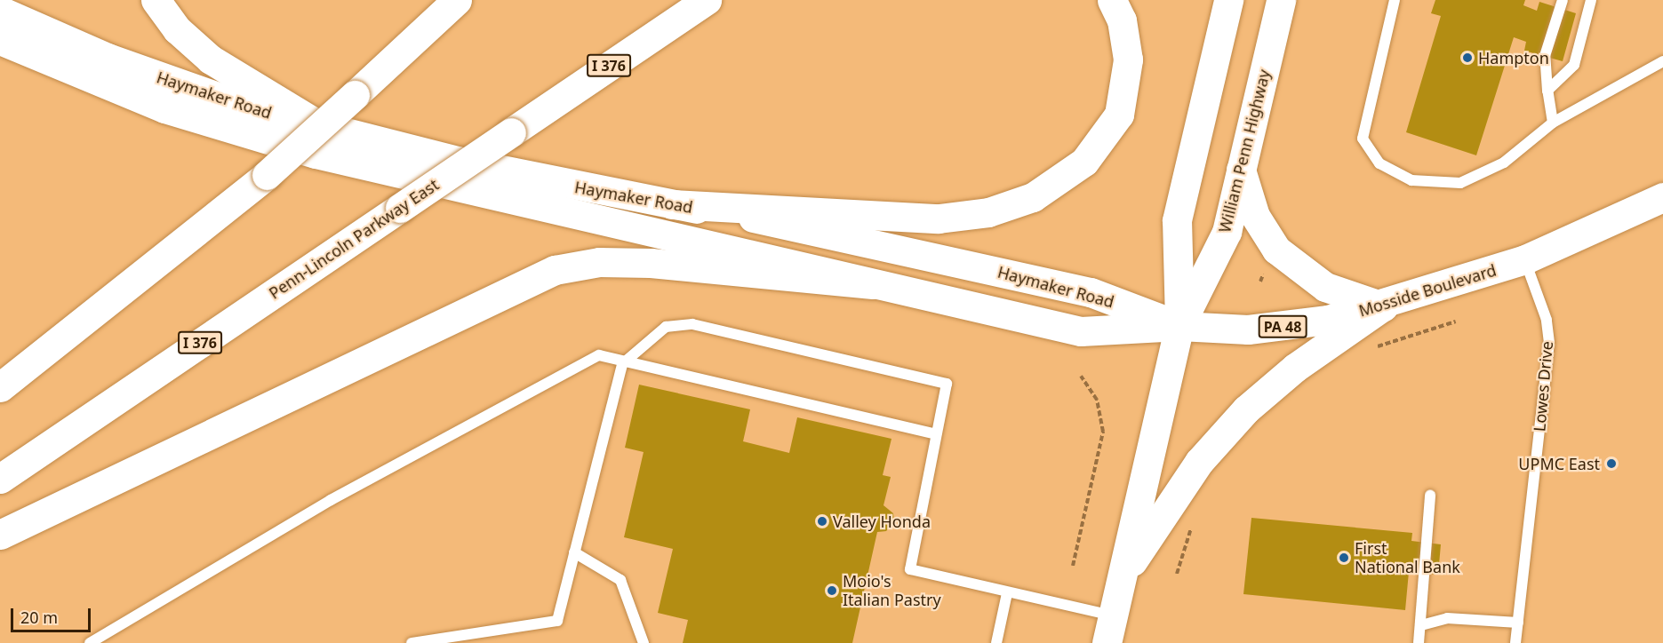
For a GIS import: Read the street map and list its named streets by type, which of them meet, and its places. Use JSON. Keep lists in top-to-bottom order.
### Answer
{
  "streets": {
    "main road": [
      "I 376",
      "Haymaker Road",
      "William Penn Highway",
      "Penn-Lincoln Parkway East",
      "Mosside Boulevard",
      "PA 48"
    ],
    "lane": ["Lowes Drive"]
  },
  "crossings": [
    ["Haymaker Road", "William Penn Highway"],
    ["Haymaker Road", "Mosside Boulevard"],
    ["William Penn Highway", "Mosside Boulevard"],
    ["Mosside Boulevard", "Lowes Drive"]
  ],
  "places": [
    "Hampton",
    "UPMC East",
    "Valley Honda",
    "First National Bank",
    "Moio's Italian Pastry"
  ],
  "scale_bar": "20 m"
}
